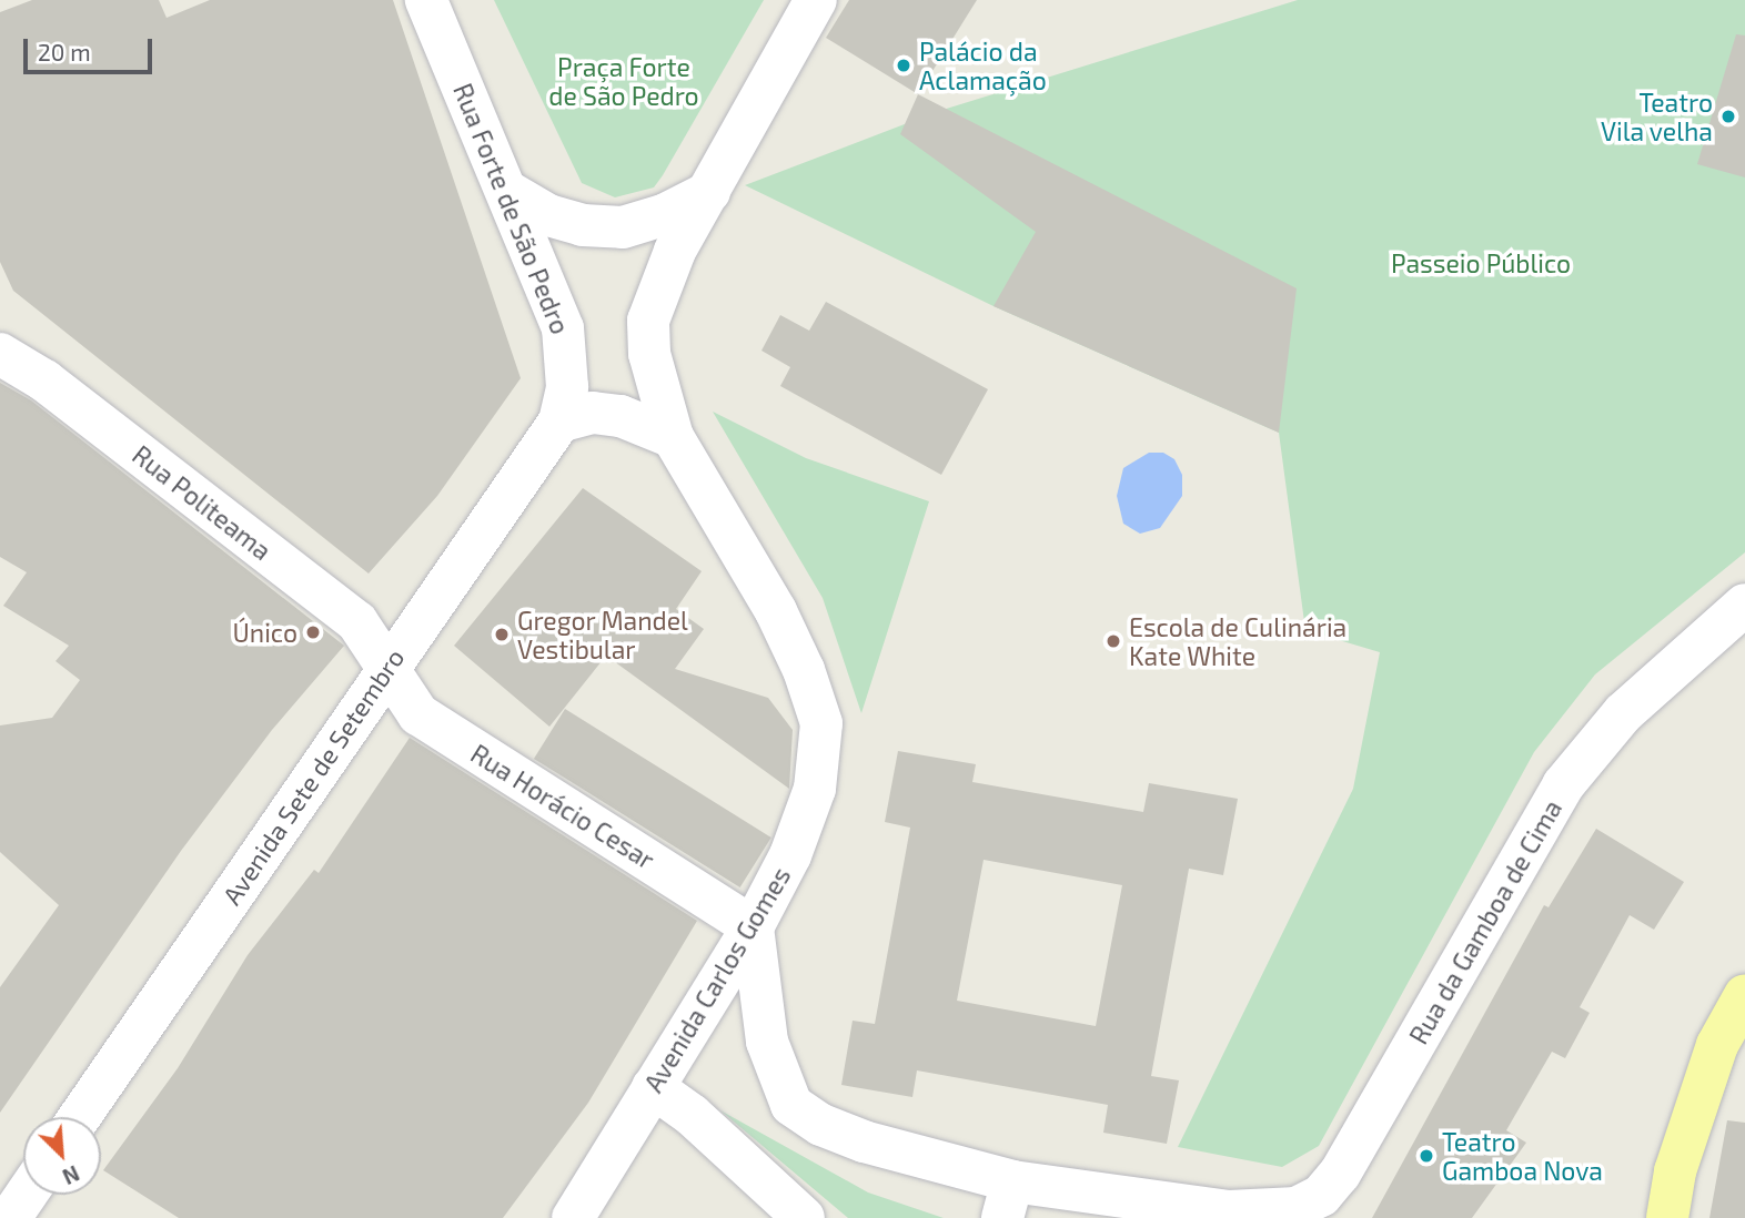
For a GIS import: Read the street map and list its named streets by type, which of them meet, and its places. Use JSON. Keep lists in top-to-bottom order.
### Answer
{
  "streets": {
    "main road": [
      "Rua Forte de São Pedro",
      "Rua Politeama",
      "Avenida Sete de Setembro",
      "Rua Horácio Cesar",
      "Rua da Gamboa de Cima",
      "Avenida Carlos Gomes"
    ]
  },
  "crossings": [
    ["Rua Forte de São Pedro", "Avenida Sete de Setembro"],
    ["Rua Politeama", "Avenida Sete de Setembro"],
    ["Rua Politeama", "Rua Horácio Cesar"],
    ["Avenida Sete de Setembro", "Rua Horácio Cesar"],
    ["Rua Horácio Cesar", "Rua da Gamboa de Cima"],
    ["Rua Horácio Cesar", "Avenida Carlos Gomes"],
    ["Rua da Gamboa de Cima", "Avenida Carlos Gomes"]
  ],
  "parks": ["Praça Forte de São Pedro", "Passeio Público"],
  "places": [
    "Palácio da Aclamação",
    "Teatro Vila velha",
    "Único",
    "Gregor Mandel Vestibular",
    "Escola de Culinária Kate White",
    "Teatro Gamboa Nova"
  ],
  "scale_bar": "20 m",
  "north": "bottom right"
}
